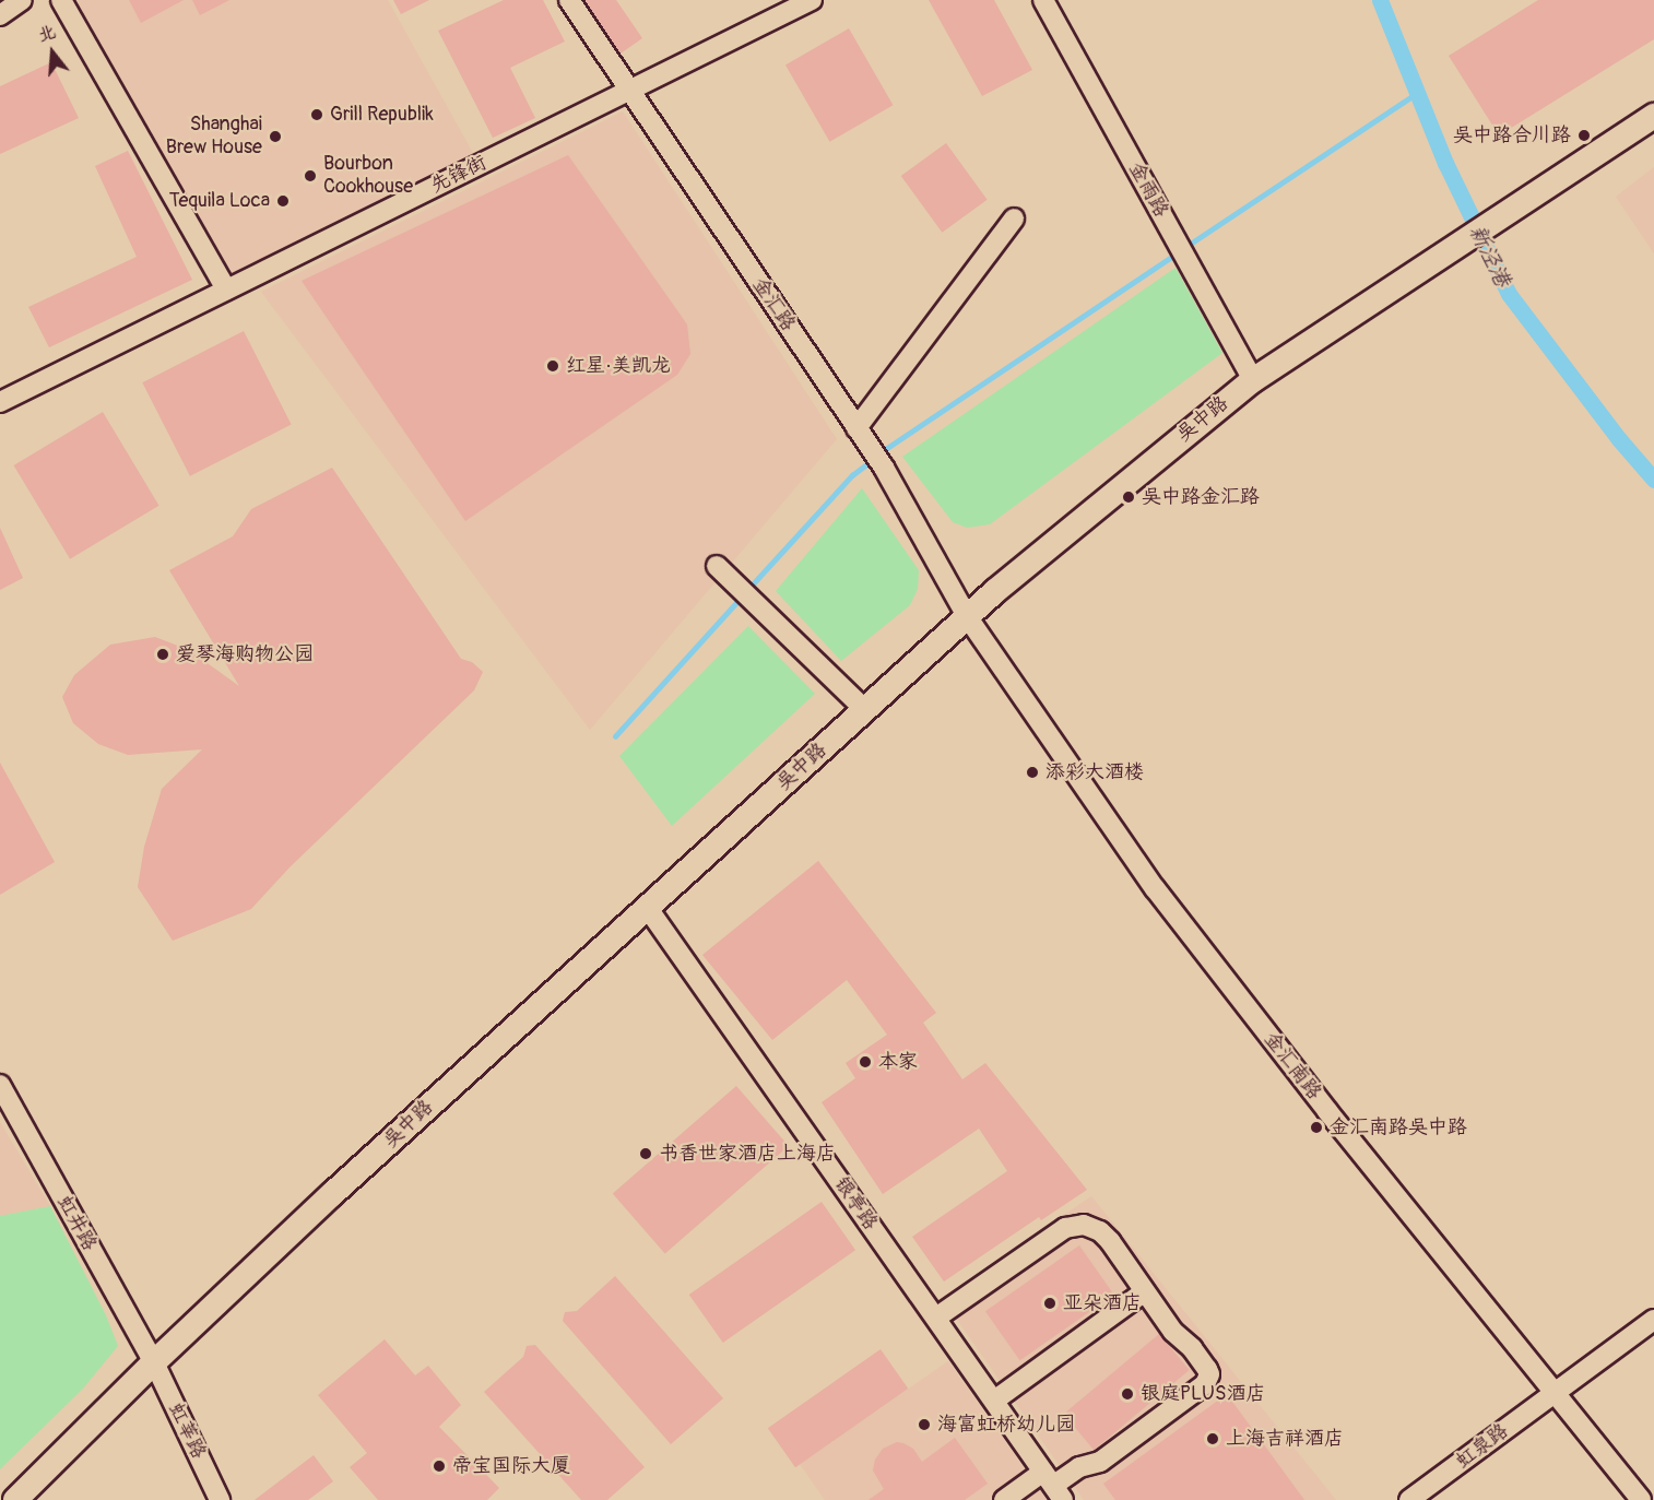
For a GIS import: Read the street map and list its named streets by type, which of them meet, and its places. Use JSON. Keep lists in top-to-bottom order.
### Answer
{
  "streets": {
    "main road": ["吴中路"],
    "street": [
      "先锋街",
      "金雨路",
      "金汇路",
      "金汇南路",
      "银亭路",
      "虹井路",
      "虹莘路",
      "虹泉路"
    ]
  },
  "crossings": [
    ["先锋街", "金汇路"],
    ["金雨路", "吴中路"],
    ["金汇路", "吴中路"],
    ["金汇路", "金汇南路"],
    ["吴中路", "金汇南路"],
    ["吴中路", "银亭路"],
    ["吴中路", "虹井路"],
    ["吴中路", "虹莘路"],
    ["金汇南路", "虹泉路"],
    ["虹井路", "虹莘路"]
  ],
  "water": ["新泾港"],
  "places": [
    "Grill Republik",
    "吴中路合川路",
    "Shanghai Brew House",
    "Bourbon Cookhouse",
    "Tequila Loca",
    "红星·美凯龙",
    "吴中路金汇路",
    "爱琴海购物公园",
    "添彩大酒楼",
    "本家",
    "金汇南路吴中路",
    "书香世家酒店上海店",
    "亚朵酒店",
    "银庭PLUS酒店",
    "海富虹桥幼儿园",
    "上海吉祥酒店",
    "帝宝国际大厦"
  ],
  "north": "top"
}
